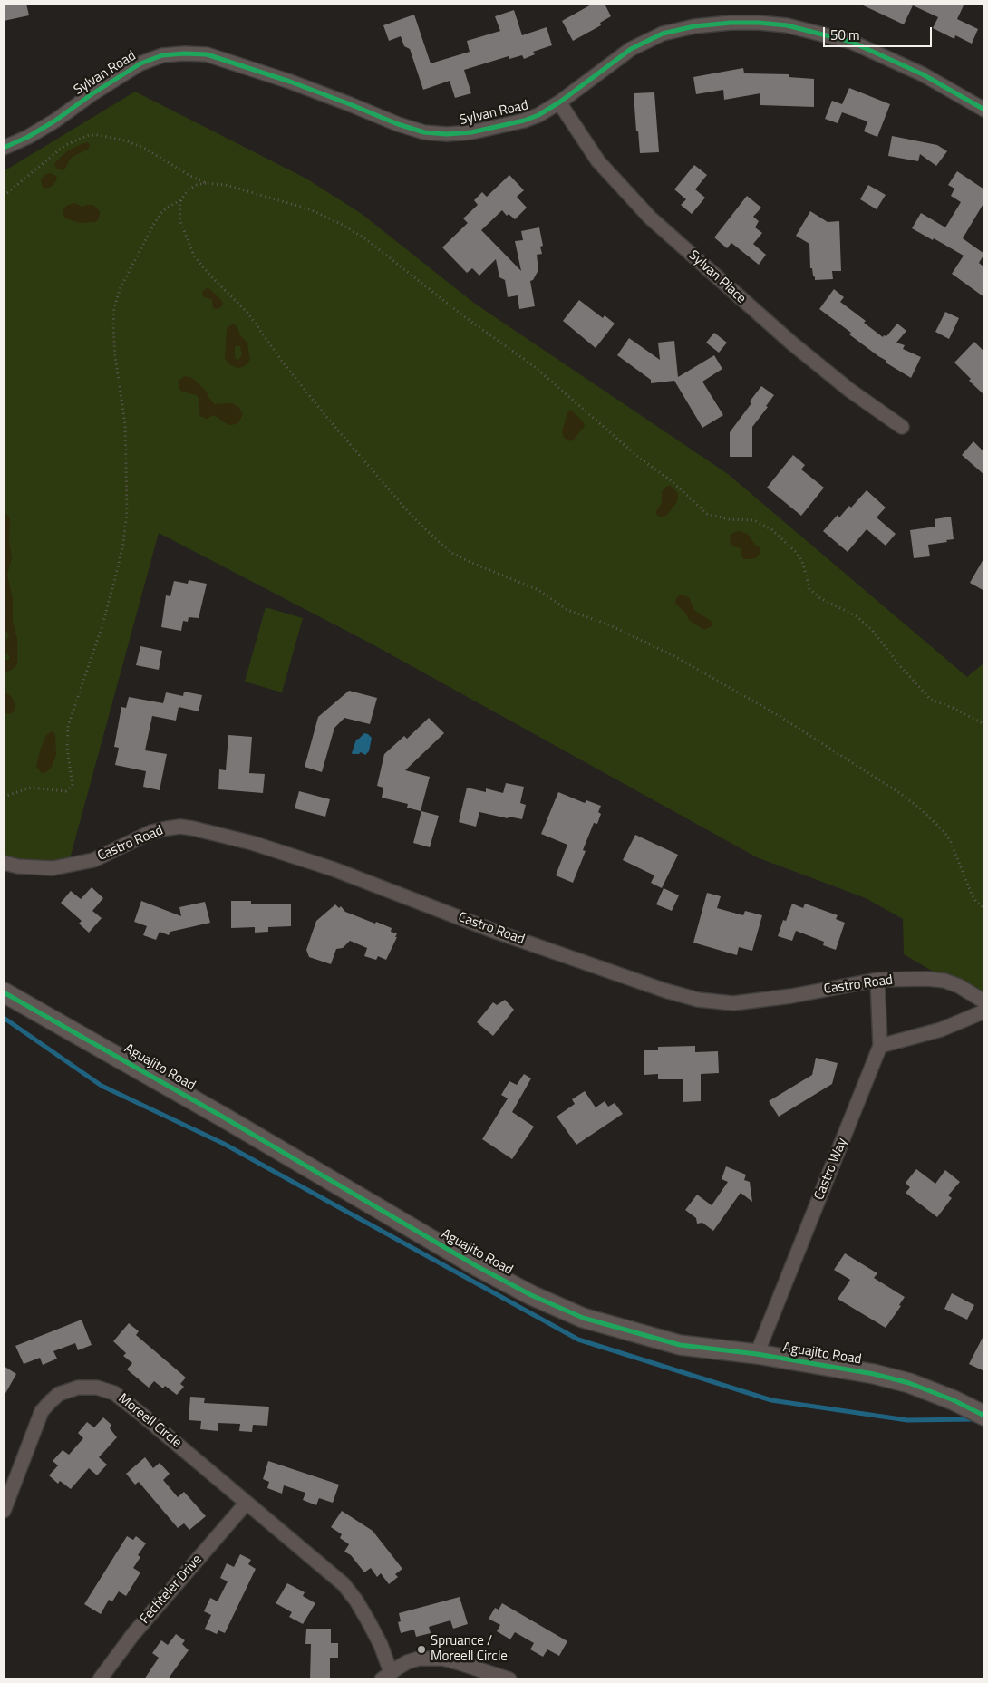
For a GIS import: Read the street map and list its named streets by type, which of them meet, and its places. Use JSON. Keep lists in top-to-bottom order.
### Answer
{
  "streets": {
    "street": [
      "Sylvan Road",
      "Sylvan Place",
      "Castro Road",
      "Aguajito Road",
      "Castro Way",
      "Moreell Circle",
      "Fechteler Drive"
    ]
  },
  "crossings": [
    ["Sylvan Road", "Sylvan Place"],
    ["Castro Road", "Castro Way"],
    ["Aguajito Road", "Castro Way"],
    ["Moreell Circle", "Fechteler Drive"]
  ],
  "places": ["Spruance / Moreell Circle"],
  "scale_bar": "50 m"
}
